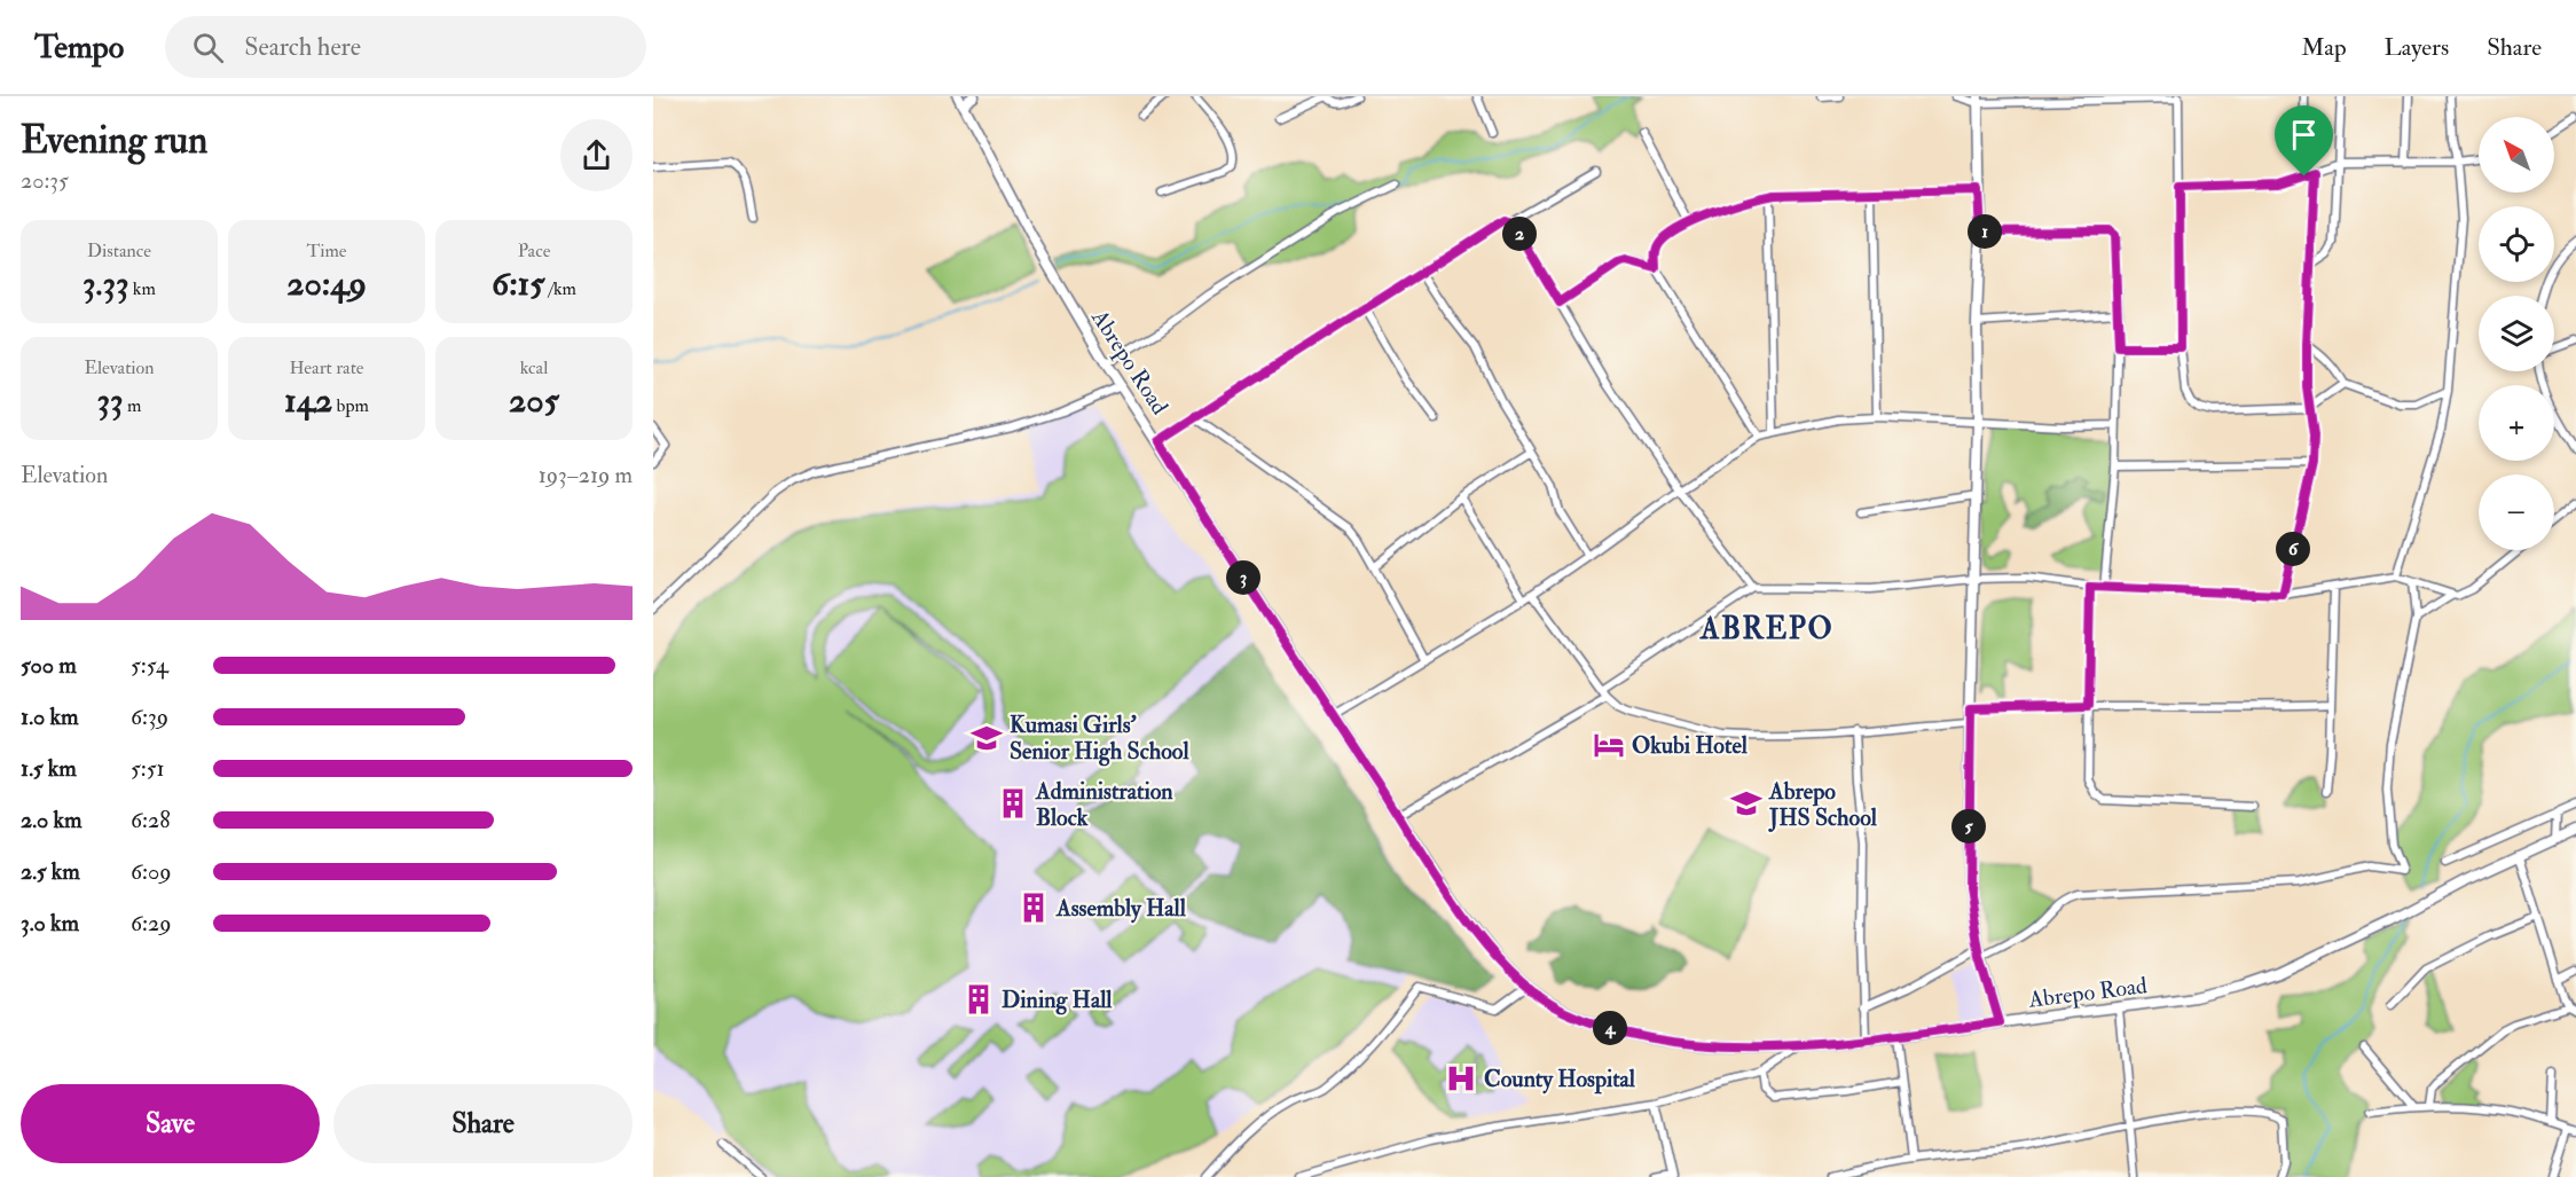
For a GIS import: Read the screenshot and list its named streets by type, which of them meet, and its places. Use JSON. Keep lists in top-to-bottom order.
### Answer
{
  "streets": {
    "main road": ["Abrepo Road"]
  },
  "districts": ["ABREPO"],
  "places": {
    "school or university": ["Kumasi Girls' Senior High School", "Abrepo JHS School"],
    "hotel": ["Okubi Hotel"],
    "building": ["Administration Block", "Assembly Hall", "Dining Hall"],
    "hospital": ["County Hospital"]
  },
  "north": "top left",
  "page": {
    "header": "Tempo",
    "search": "Search here",
    "nav": ["Map", "Layers", "Share"],
    "heading": ["Evening run", "20:35"],
    "map_buttons": ["+", "−"],
    "stats": [
      ["Distance", "3.33 km"],
      ["Time", "20:49"],
      ["Pace", "6:15 /km"],
      ["Elevation", "33 m"],
      ["Heart rate", "142 bpm"],
      ["kcal", "205"]
    ],
    "pins": [
      "1",
      "2",
      "6",
      "3",
      "5",
      "4"
    ],
    "chart": ["Elevation", "193–219 m"],
    "list": [
      {
        "name": "500 m",
        "note": "5:54"
      },
      {
        "name": "1.0 km",
        "note": "6:39"
      },
      {
        "name": "1.5 km",
        "note": "5:51"
      },
      {
        "name": "2.0 km",
        "note": "6:28"
      },
      {
        "name": "2.5 km",
        "note": "6:09"
      },
      {
        "name": "3.0 km",
        "note": "6:29"
      }
    ],
    "buttons": ["Save", "Share"]
  }
}
